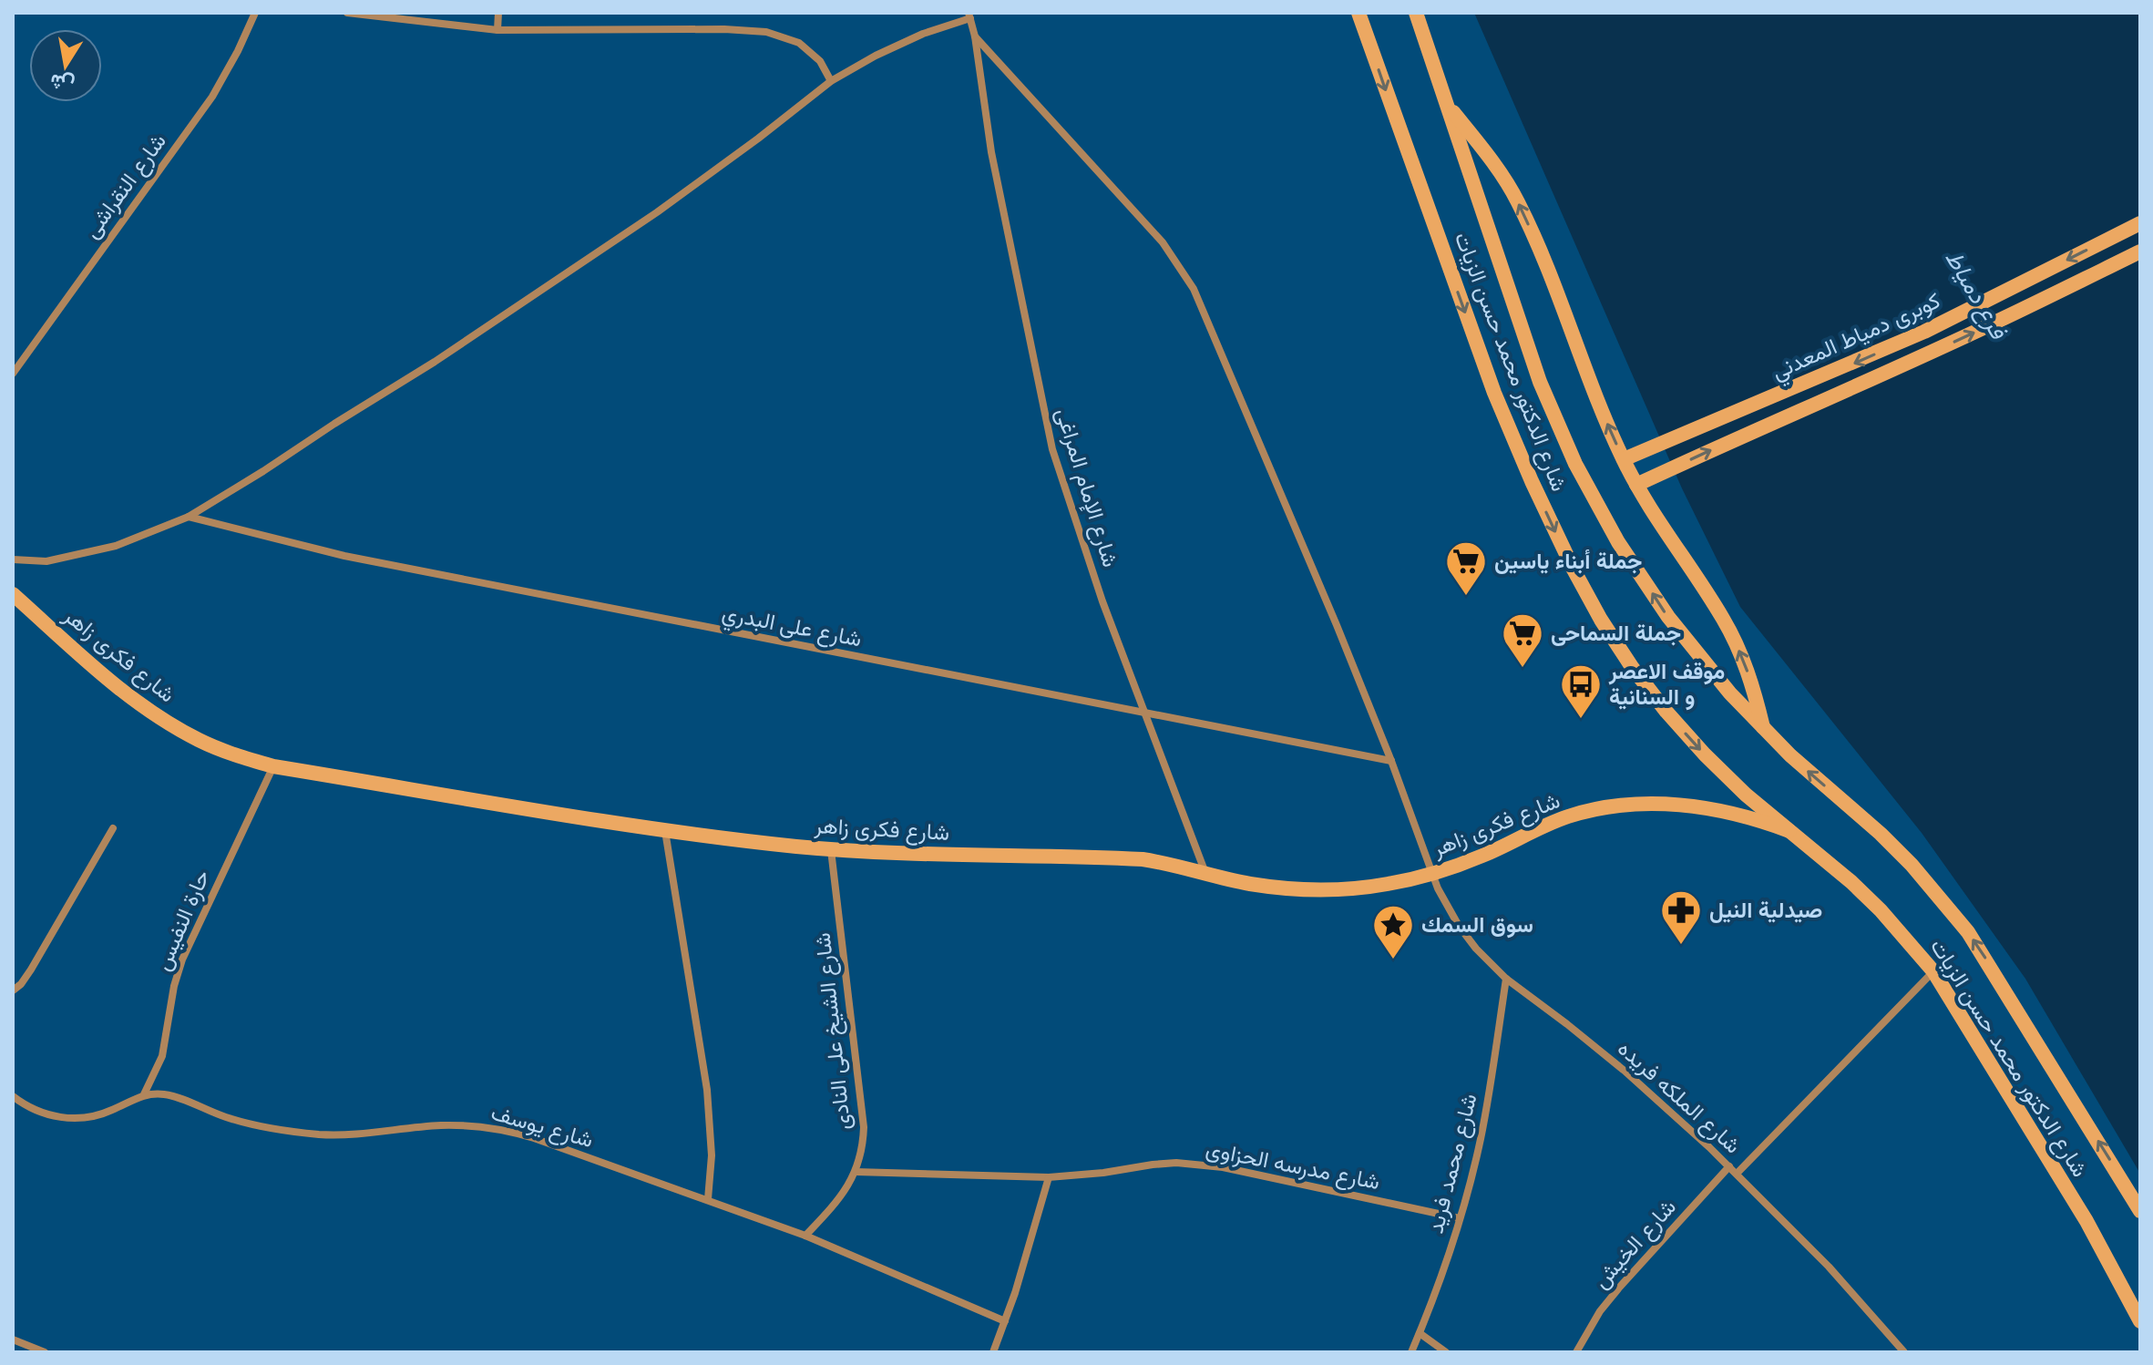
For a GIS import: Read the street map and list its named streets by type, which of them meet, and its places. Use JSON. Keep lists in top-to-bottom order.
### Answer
{
  "streets": {
    "street": [
      "شارع النقراشى",
      "كوبرى دمياط المعدني",
      "شارع الدكتور محمد حسن الزيات",
      "شارع الإمام المراغى",
      "شارع على البدري",
      "شارع فكرى زاهر",
      "حارة النفيس",
      "شارع الشيخ على النادى",
      "شارع الملكه فريده",
      "شارع يوسف",
      "شارع محمد فريد",
      "شارع مدرسه الحزاوى",
      "شارع الخيش"
    ]
  },
  "crossings": [
    ["شارع الدكتور محمد حسن الزيات", "شارع فكرى زاهر"],
    ["شارع الإمام المراغى", "شارع على البدري"],
    ["شارع الإمام المراغى", "شارع فكرى زاهر"],
    ["شارع الإمام المراغى", "شارع الملكه فريده"],
    ["شارع على البدري", "شارع الملكه فريده"],
    ["شارع فكرى زاهر", "حارة النفيس"],
    ["شارع فكرى زاهر", "شارع الشيخ على النادى"],
    ["شارع فكرى زاهر", "شارع الملكه فريده"],
    ["حارة النفيس", "شارع يوسف"],
    ["شارع الشيخ على النادى", "شارع يوسف"],
    ["شارع الشيخ على النادى", "شارع مدرسه الحزاوى"],
    ["شارع الملكه فريده", "شارع محمد فريد"],
    ["شارع الملكه فريده", "شارع الخيش"],
    ["شارع محمد فريد", "شارع مدرسه الحزاوى"]
  ],
  "water": ["فرع دمياط"],
  "places": {
    "supermarket": ["جملة أبناء ياسين", "جملة السماحى"],
    "bus stop": ["موقف الاعصر و السنانية"],
    "pharmacy": ["صيدلية النيل"],
    "place": ["سوق السمك"]
  },
  "north": "bottom"
}
